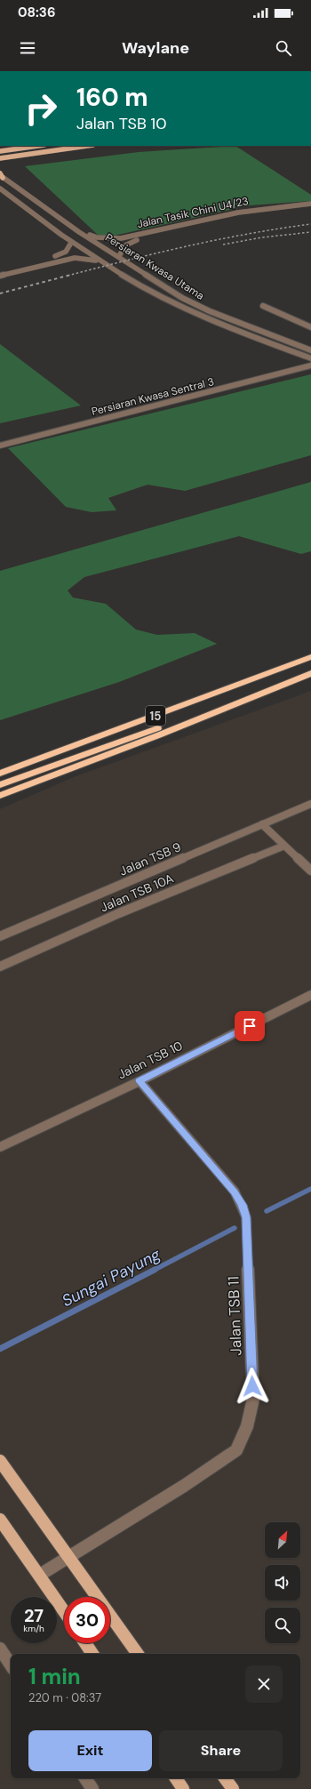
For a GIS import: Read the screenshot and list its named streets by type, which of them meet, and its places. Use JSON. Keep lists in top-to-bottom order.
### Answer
{
  "streets": {
    "highway": ["15"],
    "street": [
      "Jalan Tasik Chini U4/23",
      "Persiaran Kwasa Utama",
      "Persiaran Kwasa Sentral 3",
      "Jalan TSB 9",
      "Jalan TSB 10A",
      "Jalan TSB 10",
      "Jalan TSB 11"
    ]
  },
  "crossings": [
    ["Jalan Tasik Chini U4/23", "Persiaran Kwasa Utama"],
    ["Jalan TSB 10", "Jalan TSB 11"]
  ],
  "water": ["Sungai Payung"],
  "north": "top right",
  "page": {
    "status": "08:36",
    "header": "Waylane",
    "turn": ["160 m", "Jalan TSB 10"],
    "speed": "27 km/h",
    "limit": "30",
    "heading": ["1 min", "220 m · 08:37"],
    "buttons": ["Exit", "Share"]
  }
}
